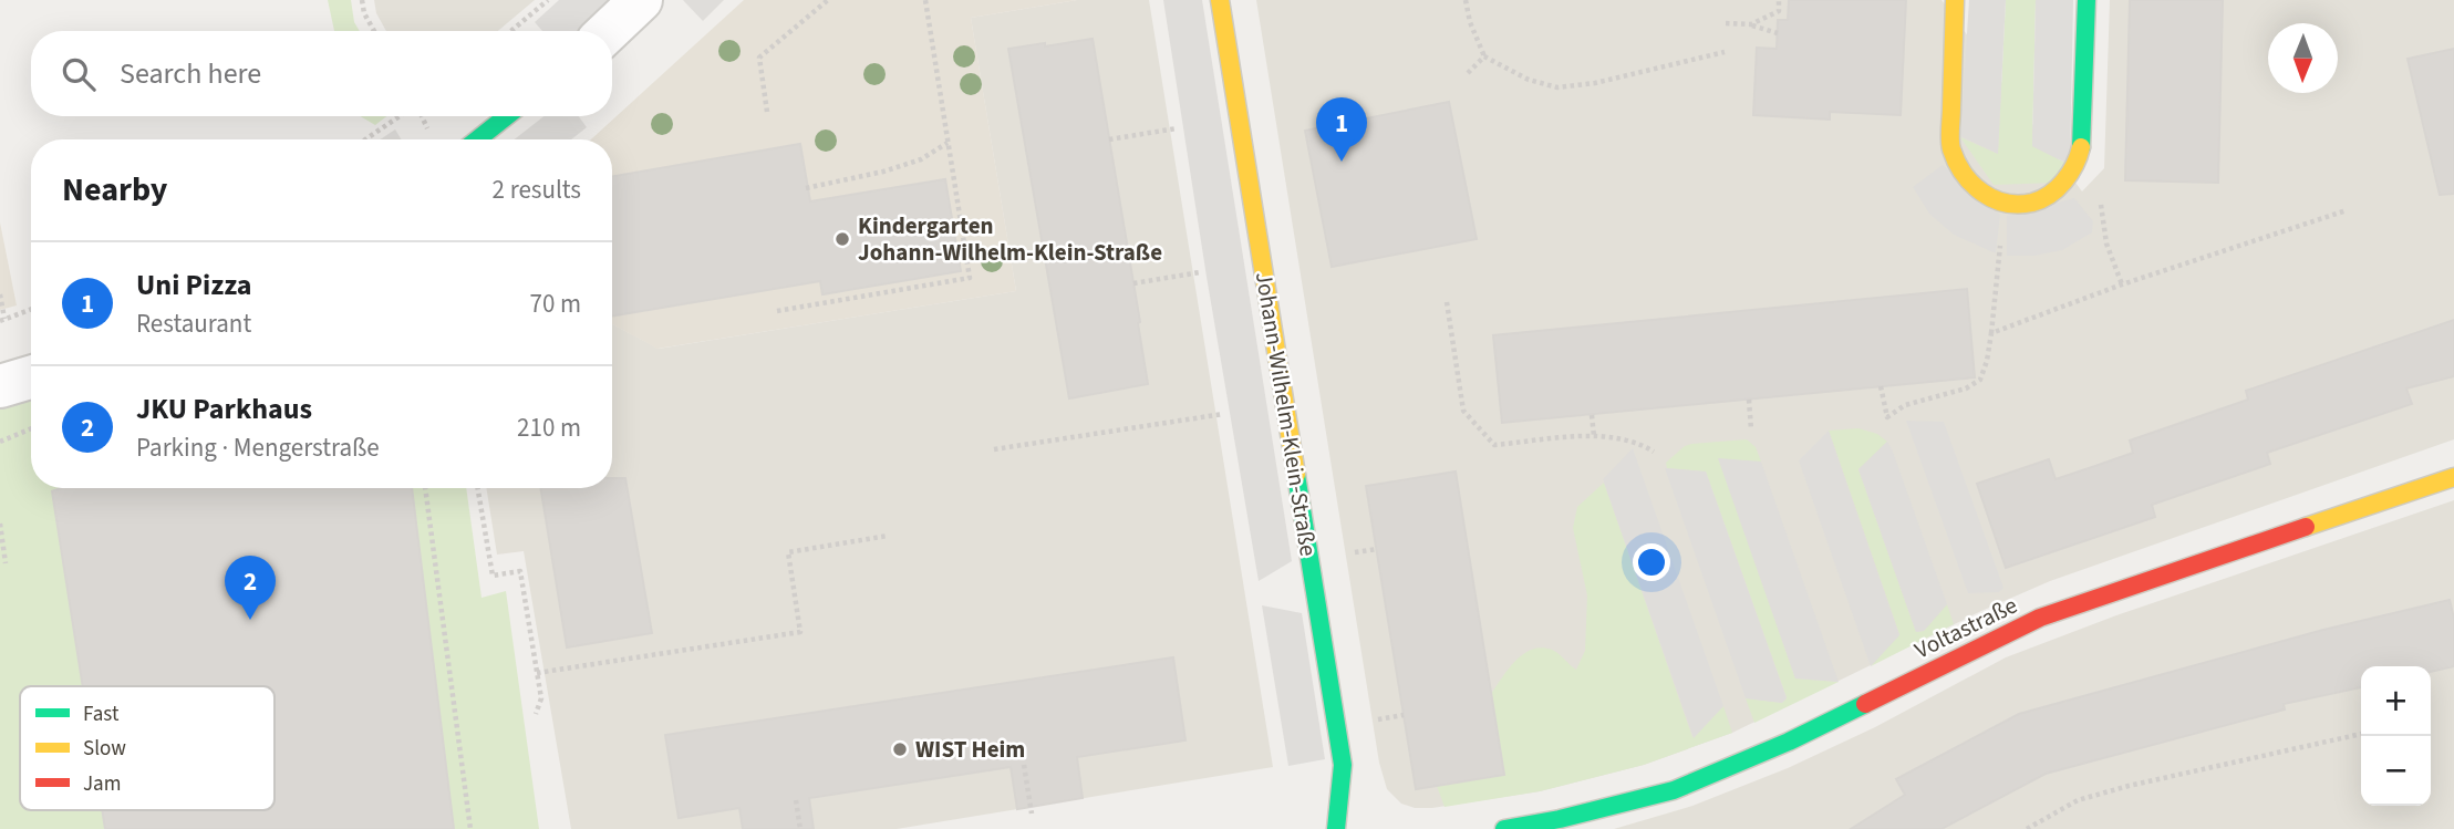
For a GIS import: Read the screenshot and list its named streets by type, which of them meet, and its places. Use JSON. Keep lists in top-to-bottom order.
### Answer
{
  "streets": {
    "street": ["Johann-Wilhelm-Klein-Straße", "Voltastraße"]
  },
  "places": ["Kindergarten Johann-Wilhelm-Klein-Straße", "WIST Heim"],
  "legend": ["Fast", "Slow", "Jam"],
  "north": "bottom",
  "page": {
    "search": "Search here",
    "pins": ["1", "2"],
    "heading": ["Nearby", "2 results"],
    "list": [
      {
        "mark": "1",
        "name": "Uni Pizza",
        "note": "Restaurant",
        "value": "70 m"
      },
      {
        "mark": "2",
        "name": "JKU Parkhaus",
        "note": "Parking · Mengerstraße",
        "value": "210 m"
      }
    ],
    "map_buttons": ["+", "−"]
  }
}
